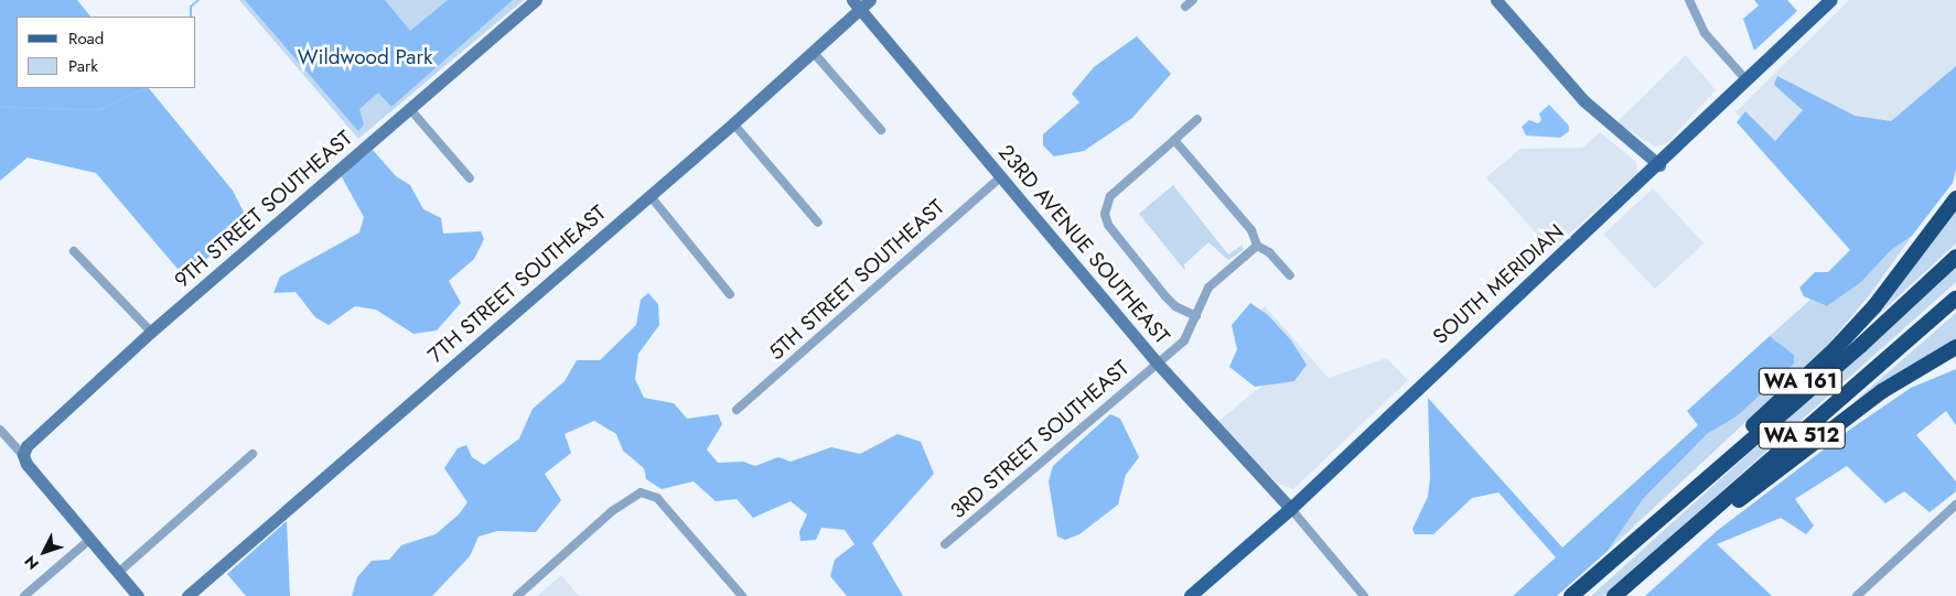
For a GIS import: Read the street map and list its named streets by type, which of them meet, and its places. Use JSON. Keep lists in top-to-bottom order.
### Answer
{
  "streets": {
    "highway": ["WA 161", "WA 512"],
    "main road": ["SOUTH MERIDIAN"],
    "street": [
      "9TH STREET SOUTHEAST",
      "23RD AVENUE SOUTHEAST",
      "5TH STREET SOUTHEAST",
      "7TH STREET SOUTHEAST",
      "3RD STREET SOUTHEAST"
    ]
  },
  "crossings": [
    ["23RD AVENUE SOUTHEAST", "5TH STREET SOUTHEAST"],
    ["23RD AVENUE SOUTHEAST", "7TH STREET SOUTHEAST"],
    ["23RD AVENUE SOUTHEAST", "SOUTH MERIDIAN"],
    ["23RD AVENUE SOUTHEAST", "3RD STREET SOUTHEAST"],
    ["WA 161", "WA 512"]
  ],
  "parks": ["Wildwood Park"],
  "legend": ["Road", "Park"],
  "north": "bottom left"
}
